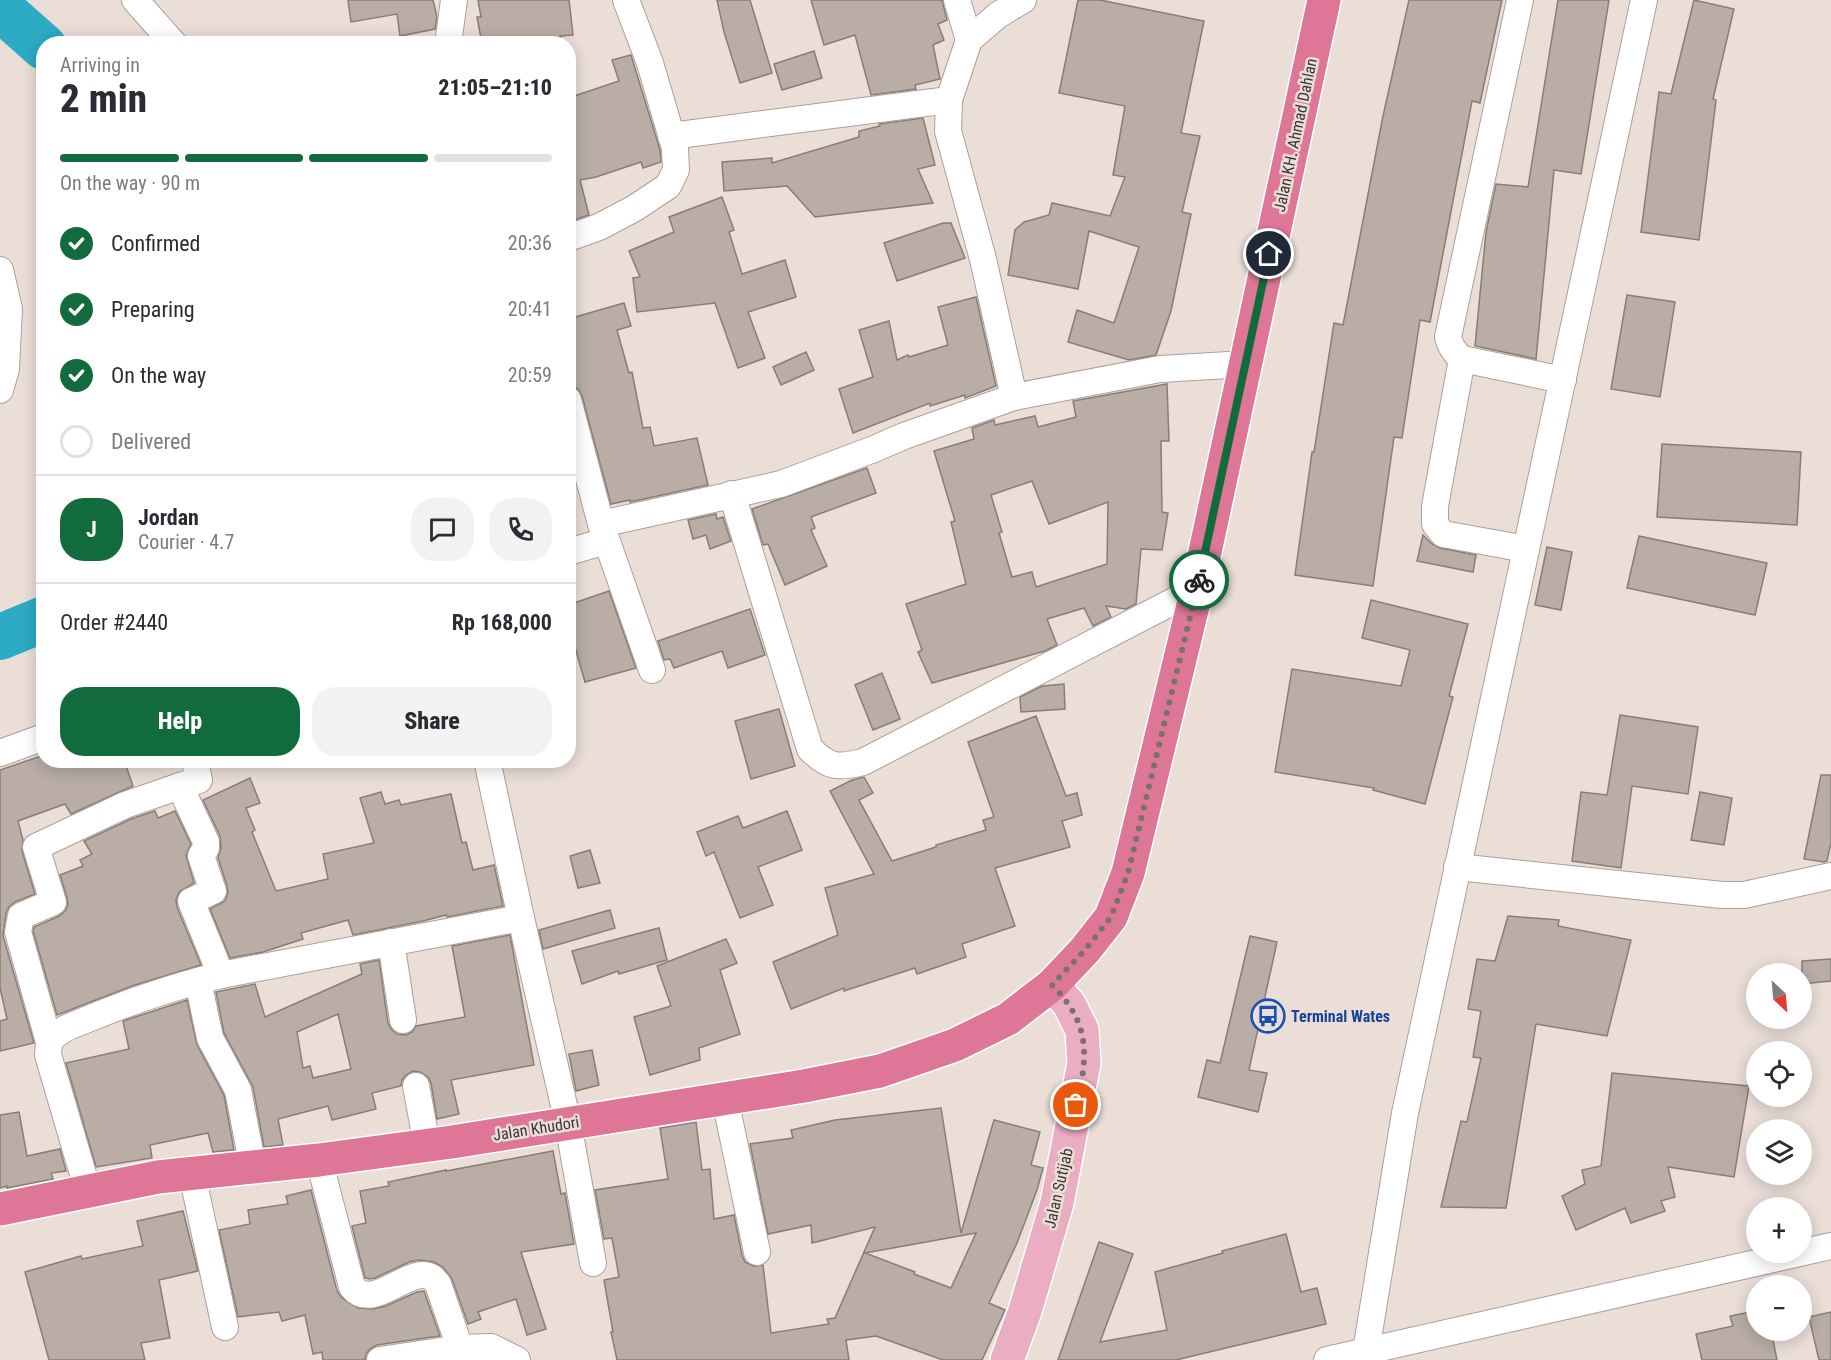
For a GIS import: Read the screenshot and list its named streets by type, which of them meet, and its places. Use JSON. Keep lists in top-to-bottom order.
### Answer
{
  "streets": {
    "highway": ["Jalan KH. Ahmad Dahlan", "Jalan Khudori"],
    "main road": ["Jalan Sutijab"]
  },
  "crossings": [
    ["Jalan KH. Ahmad Dahlan", "Jalan Khudori"],
    ["Jalan KH. Ahmad Dahlan", "Jalan Sutijab"],
    ["Jalan Khudori", "Jalan Sutijab"]
  ],
  "places": {
    "bus stop": ["Terminal Wates"]
  },
  "north": "bottom right",
  "page": {
    "heading": ["2 min", "Arriving in", "21:05–21:10"],
    "panel": [
      "Jordan",
      "Courier · 4.7",
      "Order #2440",
      "Rp 168,000"
    ],
    "bar": "On the way · 90 m",
    "list": [
      ["Confirmed", "20:36"],
      ["Preparing", "20:41"],
      ["On the way", "20:59"],
      "Delivered"
    ],
    "round": "J",
    "buttons": ["Help", "Share"],
    "map_buttons": ["+", "−"]
  }
}
